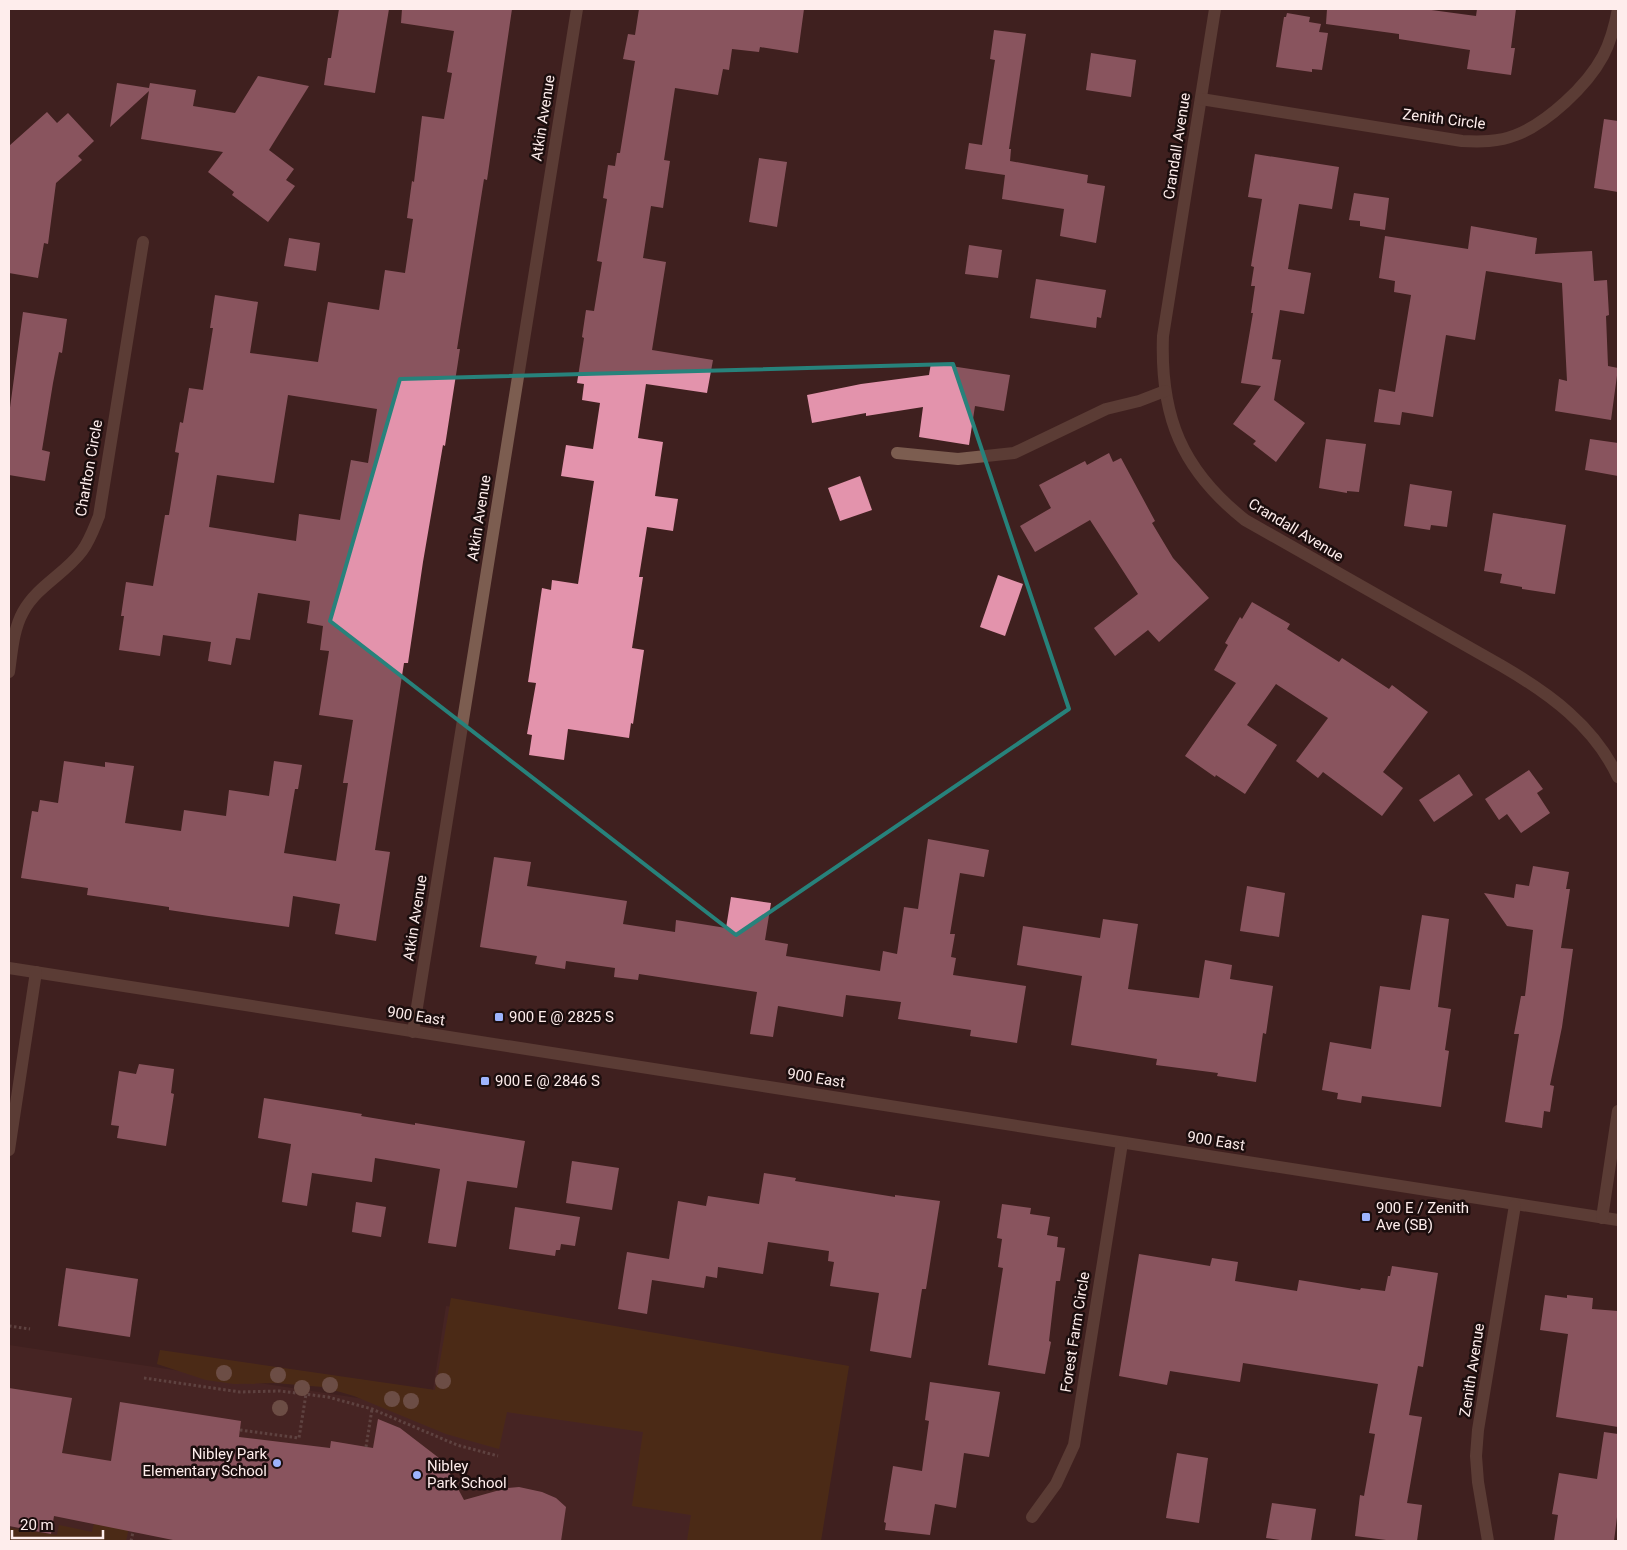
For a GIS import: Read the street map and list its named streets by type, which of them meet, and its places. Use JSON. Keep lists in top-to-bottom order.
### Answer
{
  "streets": {
    "street": [
      "Atkin Avenue",
      "Zenith Circle",
      "Crandall Avenue",
      "Charlton Circle",
      "900 East",
      "Forest Farm Circle",
      "Zenith Avenue"
    ]
  },
  "crossings": [
    ["Atkin Avenue", "900 East"],
    ["Zenith Circle", "Crandall Avenue"],
    ["900 East", "Forest Farm Circle"],
    ["900 East", "Zenith Avenue"]
  ],
  "places": {
    "transit": ["900 E @ 2825 S", "900 E @ 2846 S", "900 E / Zenith Ave (SB)"],
    "other": ["Nibley Park Elementary School", "Nibley Park School"]
  },
  "scale_bar": "20 m"
}
